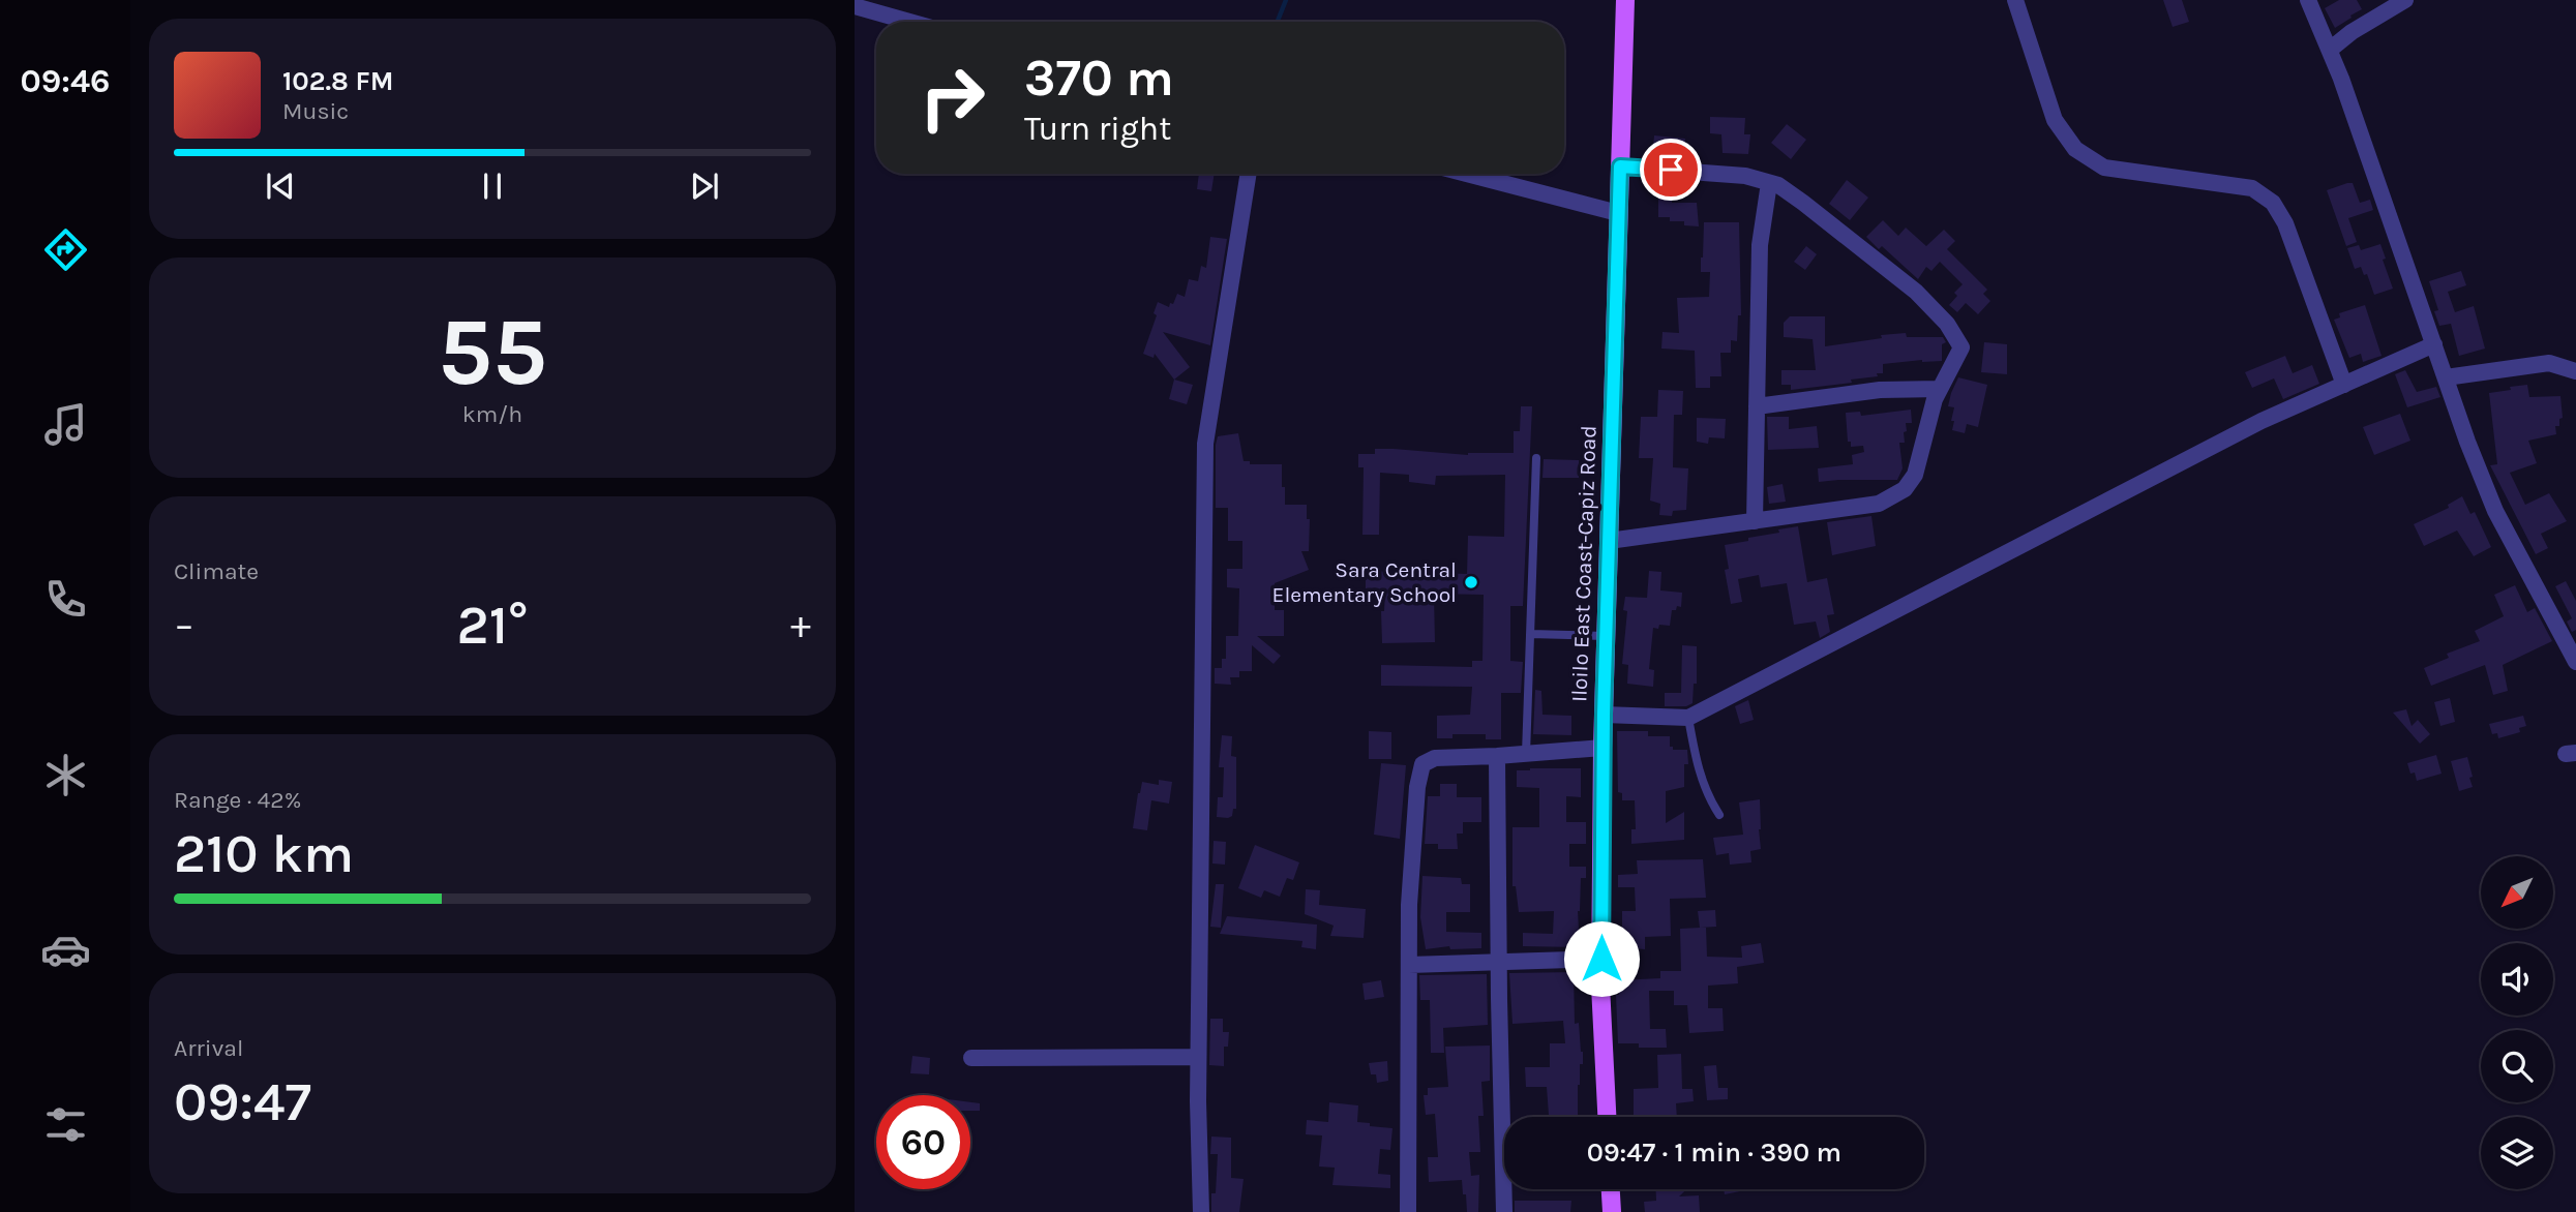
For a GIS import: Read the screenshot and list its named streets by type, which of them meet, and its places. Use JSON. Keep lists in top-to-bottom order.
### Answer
{
  "streets": {
    "main road": ["Iloilo East Coast-Capiz Road"]
  },
  "places": ["Sara Central Elementary School"],
  "north": "bottom left",
  "page": {
    "tabs": "09:46",
    "turn": ["370 m", "Turn right"],
    "song": ["102.8 FM", "Music"],
    "tile": [
      ["55", "km/h"],
      "Climate",
      ["Range · 42%", "210 km"],
      ["Arrival", "09:47"]
    ],
    "heat": ["−", "21°", "+"],
    "limit": "60",
    "trip": "09:47 · 1 min · 390 m"
  }
}
